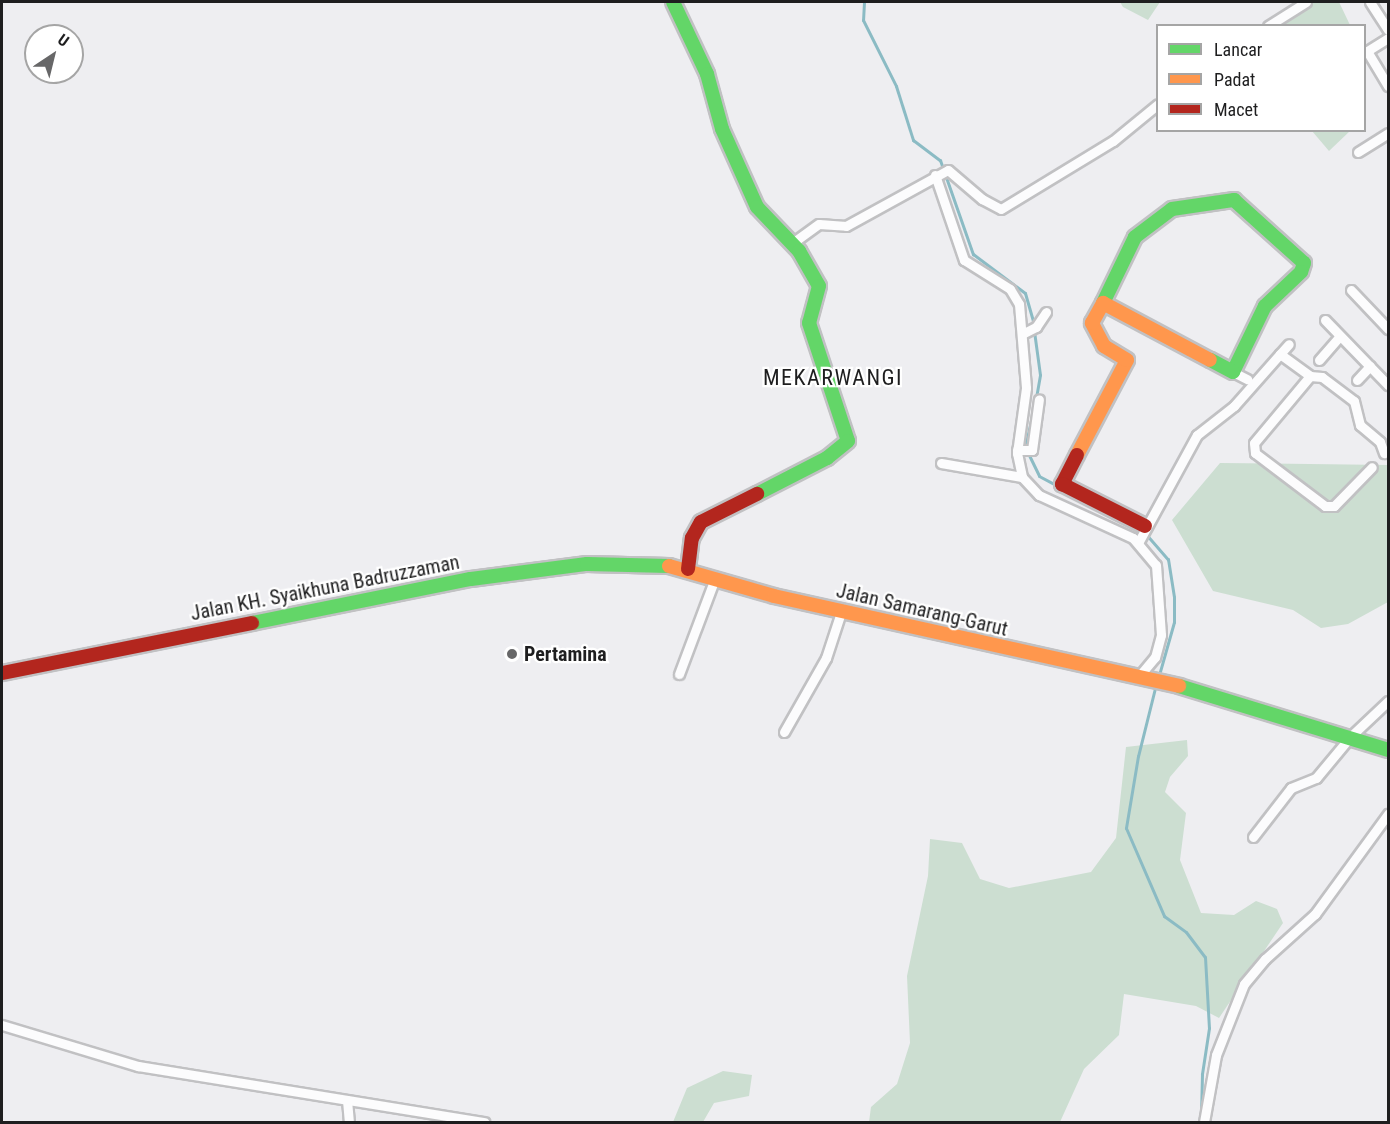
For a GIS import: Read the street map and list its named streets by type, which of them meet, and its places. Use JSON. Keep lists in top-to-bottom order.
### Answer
{
  "streets": {
    "street": ["Jalan KH. Syaikhuna Badruzzaman", "Jalan Samarang-Garut"]
  },
  "crossings": [
    ["Jalan KH. Syaikhuna Badruzzaman", "Jalan Samarang-Garut"]
  ],
  "districts": ["MEKARWANGI"],
  "places": ["Pertamina"],
  "legend": ["Lancar", "Padat", "Macet"],
  "north": "top right"
}
